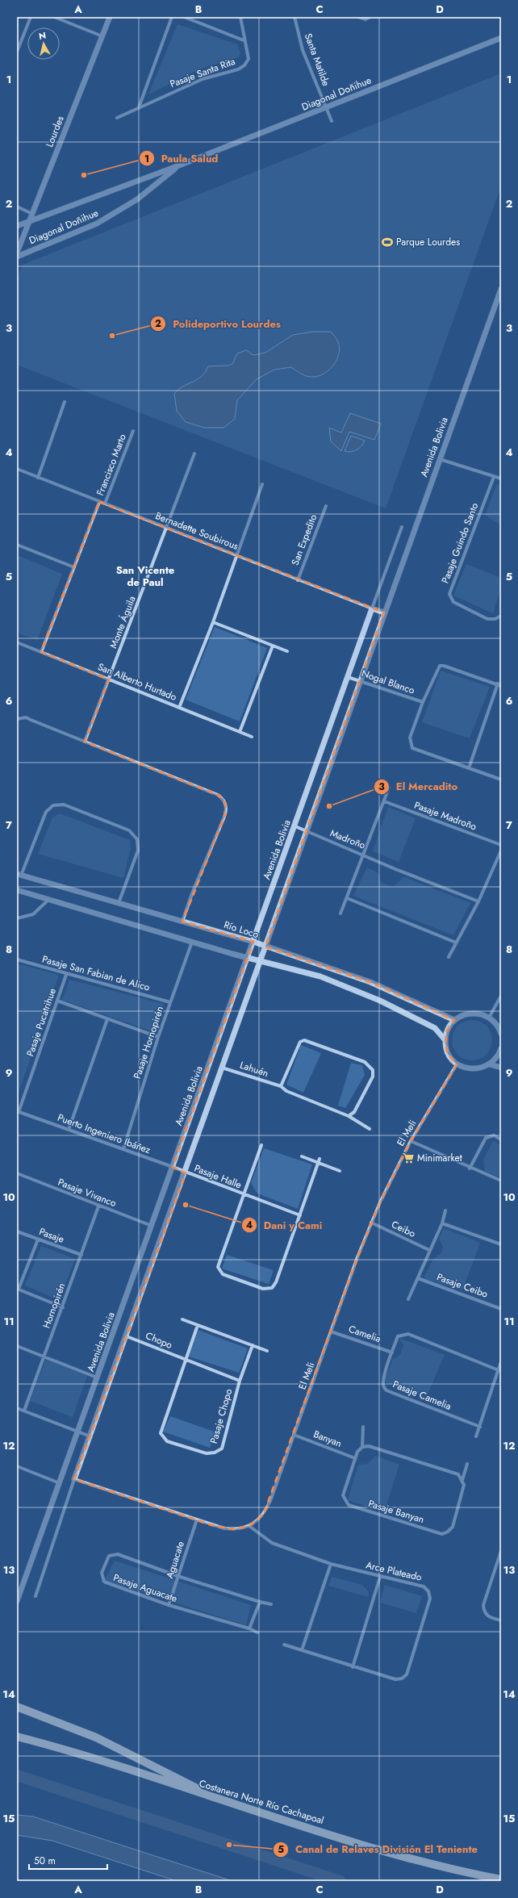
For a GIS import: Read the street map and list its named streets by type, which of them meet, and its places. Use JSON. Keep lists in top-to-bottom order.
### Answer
{
  "streets": {
    "main road": ["Costanera Norte Río Cachapoal"],
    "street": [
      "Santa Matilde",
      "Pasaje Santa Rita",
      "Diagonal Doñihue",
      "Lourdes",
      "Avenida Bolivia",
      "Francisco Marto",
      "Bernadette Soubirous",
      "San Expedito",
      "Pasaje Guindo Santo",
      "Monte Águila",
      "San Alberto Hurtado",
      "Nogal Blanco",
      "Pasaje Madroño",
      "Madroño",
      "Río Loco",
      "Pasaje San Fabian de Alico",
      "Pasaje Pucatrihue",
      "Pasaje Hornopirén",
      "Lahuén",
      "El Meli",
      "Puerto Ingeniero Ibáñez",
      "Pasaje Halle",
      "Pasaje Vivanco",
      "Ceibo",
      "Pasaje",
      "Pasaje Ceibo",
      "Hornopirén",
      "Camelia",
      "Chopo",
      "Pasaje Camelia",
      "Pasaje Chopo",
      "Banyan",
      "Pasaje Banyan",
      "Aguacate",
      "Arce Plateado",
      "Pasaje Aguacate"
    ]
  },
  "crossings": [
    ["Santa Matilde", "Diagonal Doñihue"],
    ["Diagonal Doñihue", "Lourdes"],
    ["Avenida Bolivia", "Bernadette Soubirous"],
    ["Avenida Bolivia", "Nogal Blanco"],
    ["Avenida Bolivia", "Madroño"],
    ["Avenida Bolivia", "Río Loco"],
    ["Avenida Bolivia", "Lahuén"],
    ["Avenida Bolivia", "Puerto Ingeniero Ibáñez"],
    ["Avenida Bolivia", "Pasaje Halle"],
    ["Avenida Bolivia", "Pasaje Vivanco"],
    ["Avenida Bolivia", "Chopo"],
    ["Francisco Marto", "Bernadette Soubirous"],
    ["Bernadette Soubirous", "San Expedito"],
    ["Bernadette Soubirous", "Monte Águila"],
    ["Monte Águila", "San Alberto Hurtado"],
    ["Pasaje San Fabian de Alico", "Pasaje Pucatrihue"],
    ["Pasaje San Fabian de Alico", "Pasaje Hornopirén"],
    ["Pasaje Pucatrihue", "Puerto Ingeniero Ibáñez"],
    ["Pasaje Hornopirén", "Puerto Ingeniero Ibáñez"],
    ["El Meli", "Ceibo"],
    ["El Meli", "Camelia"],
    ["El Meli", "Banyan"],
    ["El Meli", "Arce Plateado"],
    ["Puerto Ingeniero Ibáñez", "Pasaje Halle"],
    ["Pasaje Vivanco", "Hornopirén"],
    ["Pasaje", "Hornopirén"],
    ["Camelia", "Pasaje Camelia"],
    ["Chopo", "Pasaje Chopo"],
    ["Banyan", "Pasaje Banyan"],
    ["Aguacate", "Pasaje Aguacate"]
  ],
  "districts": ["San Vicente de Paul"],
  "places": {
    "other": [
      "Paula Salud",
      "Polideportivo Lourdes",
      "El Mercadito",
      "Dani y Cami",
      "Canal de Relaves División El Teniente"
    ],
    "sports": ["Parque Lourdes"],
    "supermarket": ["Minimarket"]
  },
  "scale_bar": "50 m",
  "north": "top",
  "grid": {
    "columns": [
      "A",
      "B",
      "C",
      "D"
    ],
    "rows": [
      "1",
      "2",
      "3",
      "4",
      "5",
      "6",
      "7",
      "8",
      "9",
      "10",
      "11",
      "12",
      "13",
      "14",
      "15"
    ]
  }
}
